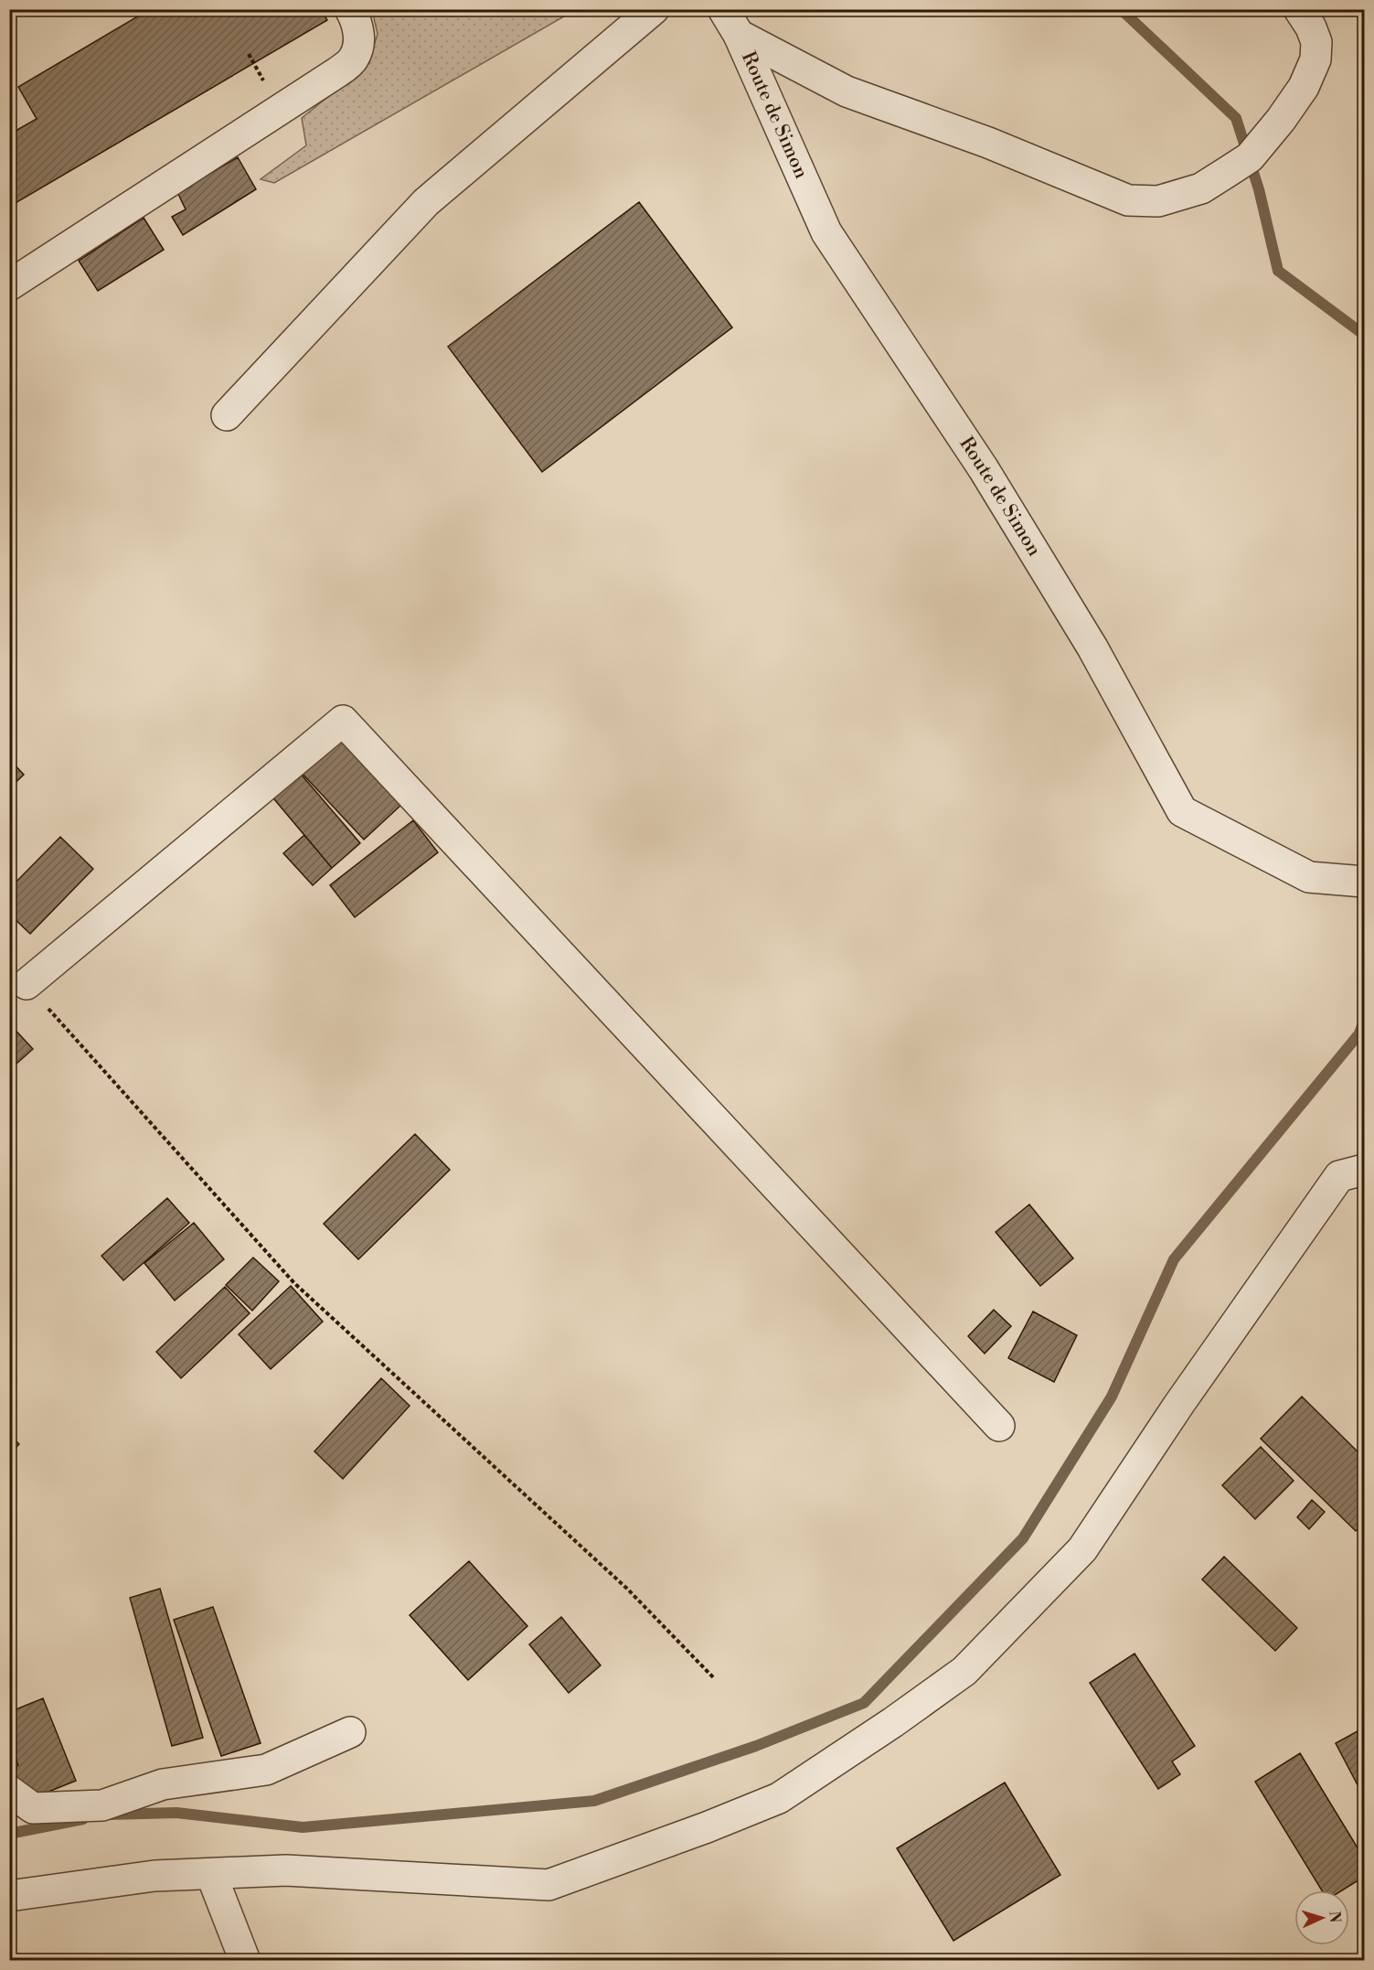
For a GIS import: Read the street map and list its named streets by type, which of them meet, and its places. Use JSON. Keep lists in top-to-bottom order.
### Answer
{
  "streets": {
    "street": ["Route de Simon"]
  },
  "north": "right"
}
